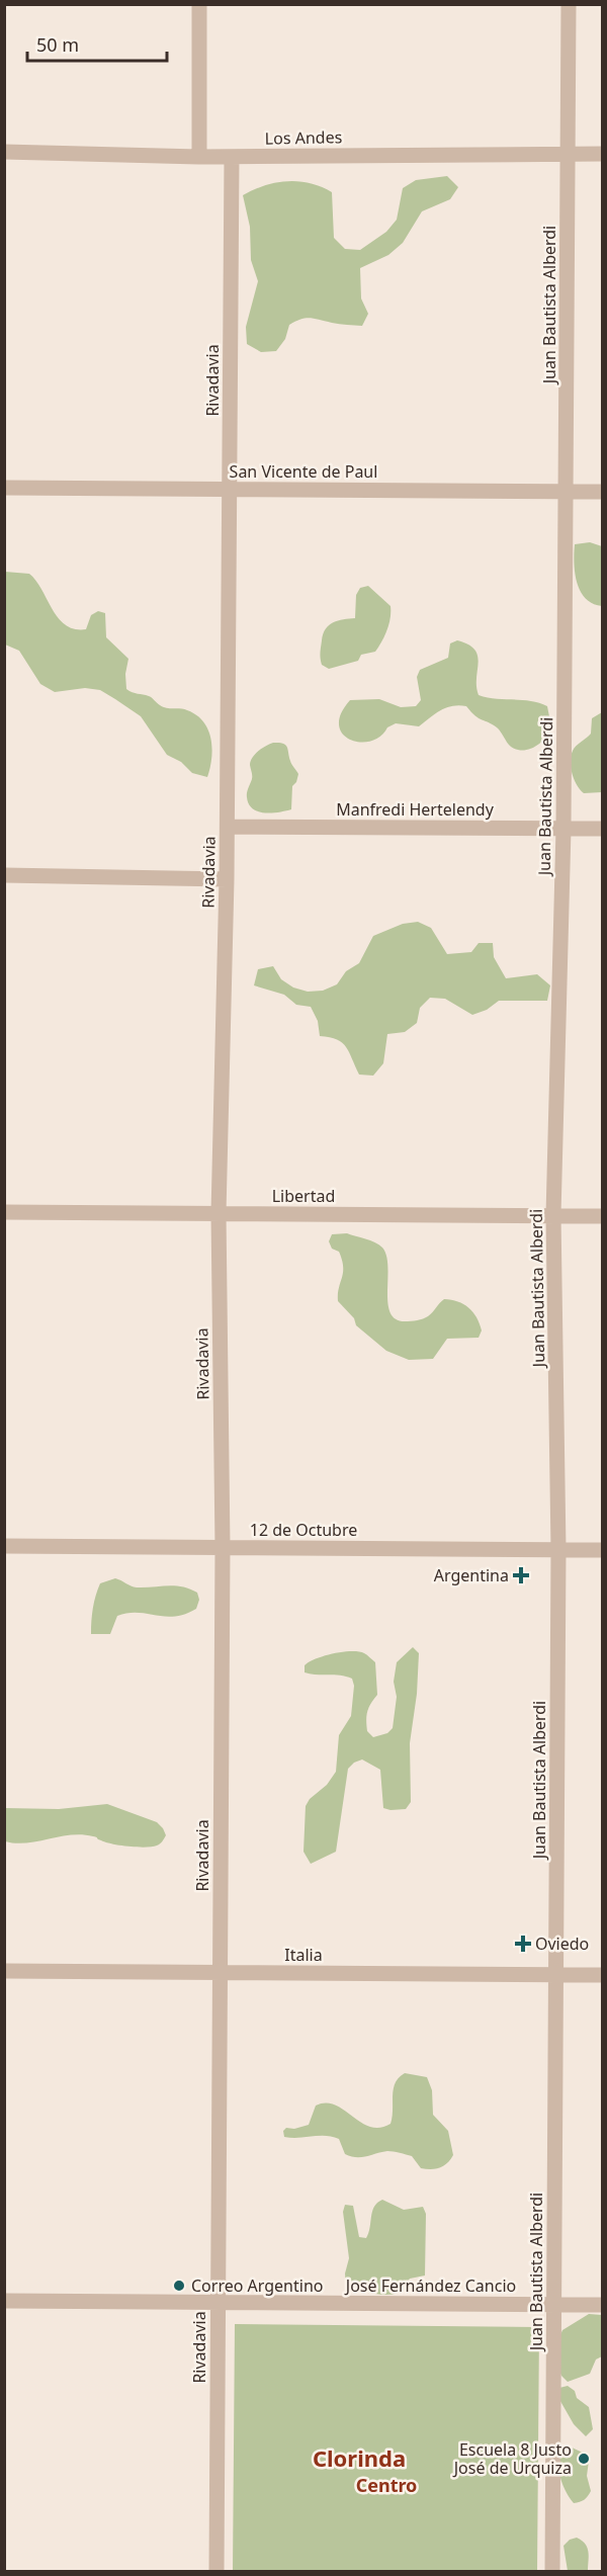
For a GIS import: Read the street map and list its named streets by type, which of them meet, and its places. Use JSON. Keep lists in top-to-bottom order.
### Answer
{
  "streets": {
    "street": [
      "Los Andes",
      "Juan Bautista Alberdi",
      "Rivadavia",
      "San Vicente de Paul",
      "Manfredi Hertelendy",
      "Libertad",
      "12 de Octubre",
      "Italia",
      "José Fernández Cancio"
    ]
  },
  "crossings": [
    ["Los Andes", "Juan Bautista Alberdi"],
    ["Los Andes", "Rivadavia"],
    ["Juan Bautista Alberdi", "San Vicente de Paul"],
    ["Juan Bautista Alberdi", "Manfredi Hertelendy"],
    ["Juan Bautista Alberdi", "Libertad"],
    ["Juan Bautista Alberdi", "12 de Octubre"],
    ["Juan Bautista Alberdi", "Italia"],
    ["Juan Bautista Alberdi", "José Fernández Cancio"],
    ["Rivadavia", "San Vicente de Paul"],
    ["Rivadavia", "Manfredi Hertelendy"],
    ["Rivadavia", "Libertad"],
    ["Rivadavia", "12 de Octubre"],
    ["Rivadavia", "Italia"],
    ["Rivadavia", "José Fernández Cancio"]
  ],
  "districts": ["Clorinda", "Centro"],
  "places": {
    "health": ["Argentina", "Oviedo"],
    "other": ["Correo Argentino", "Escuela 8 Justo José de Urquiza"]
  },
  "scale_bar": "50 m"
}
